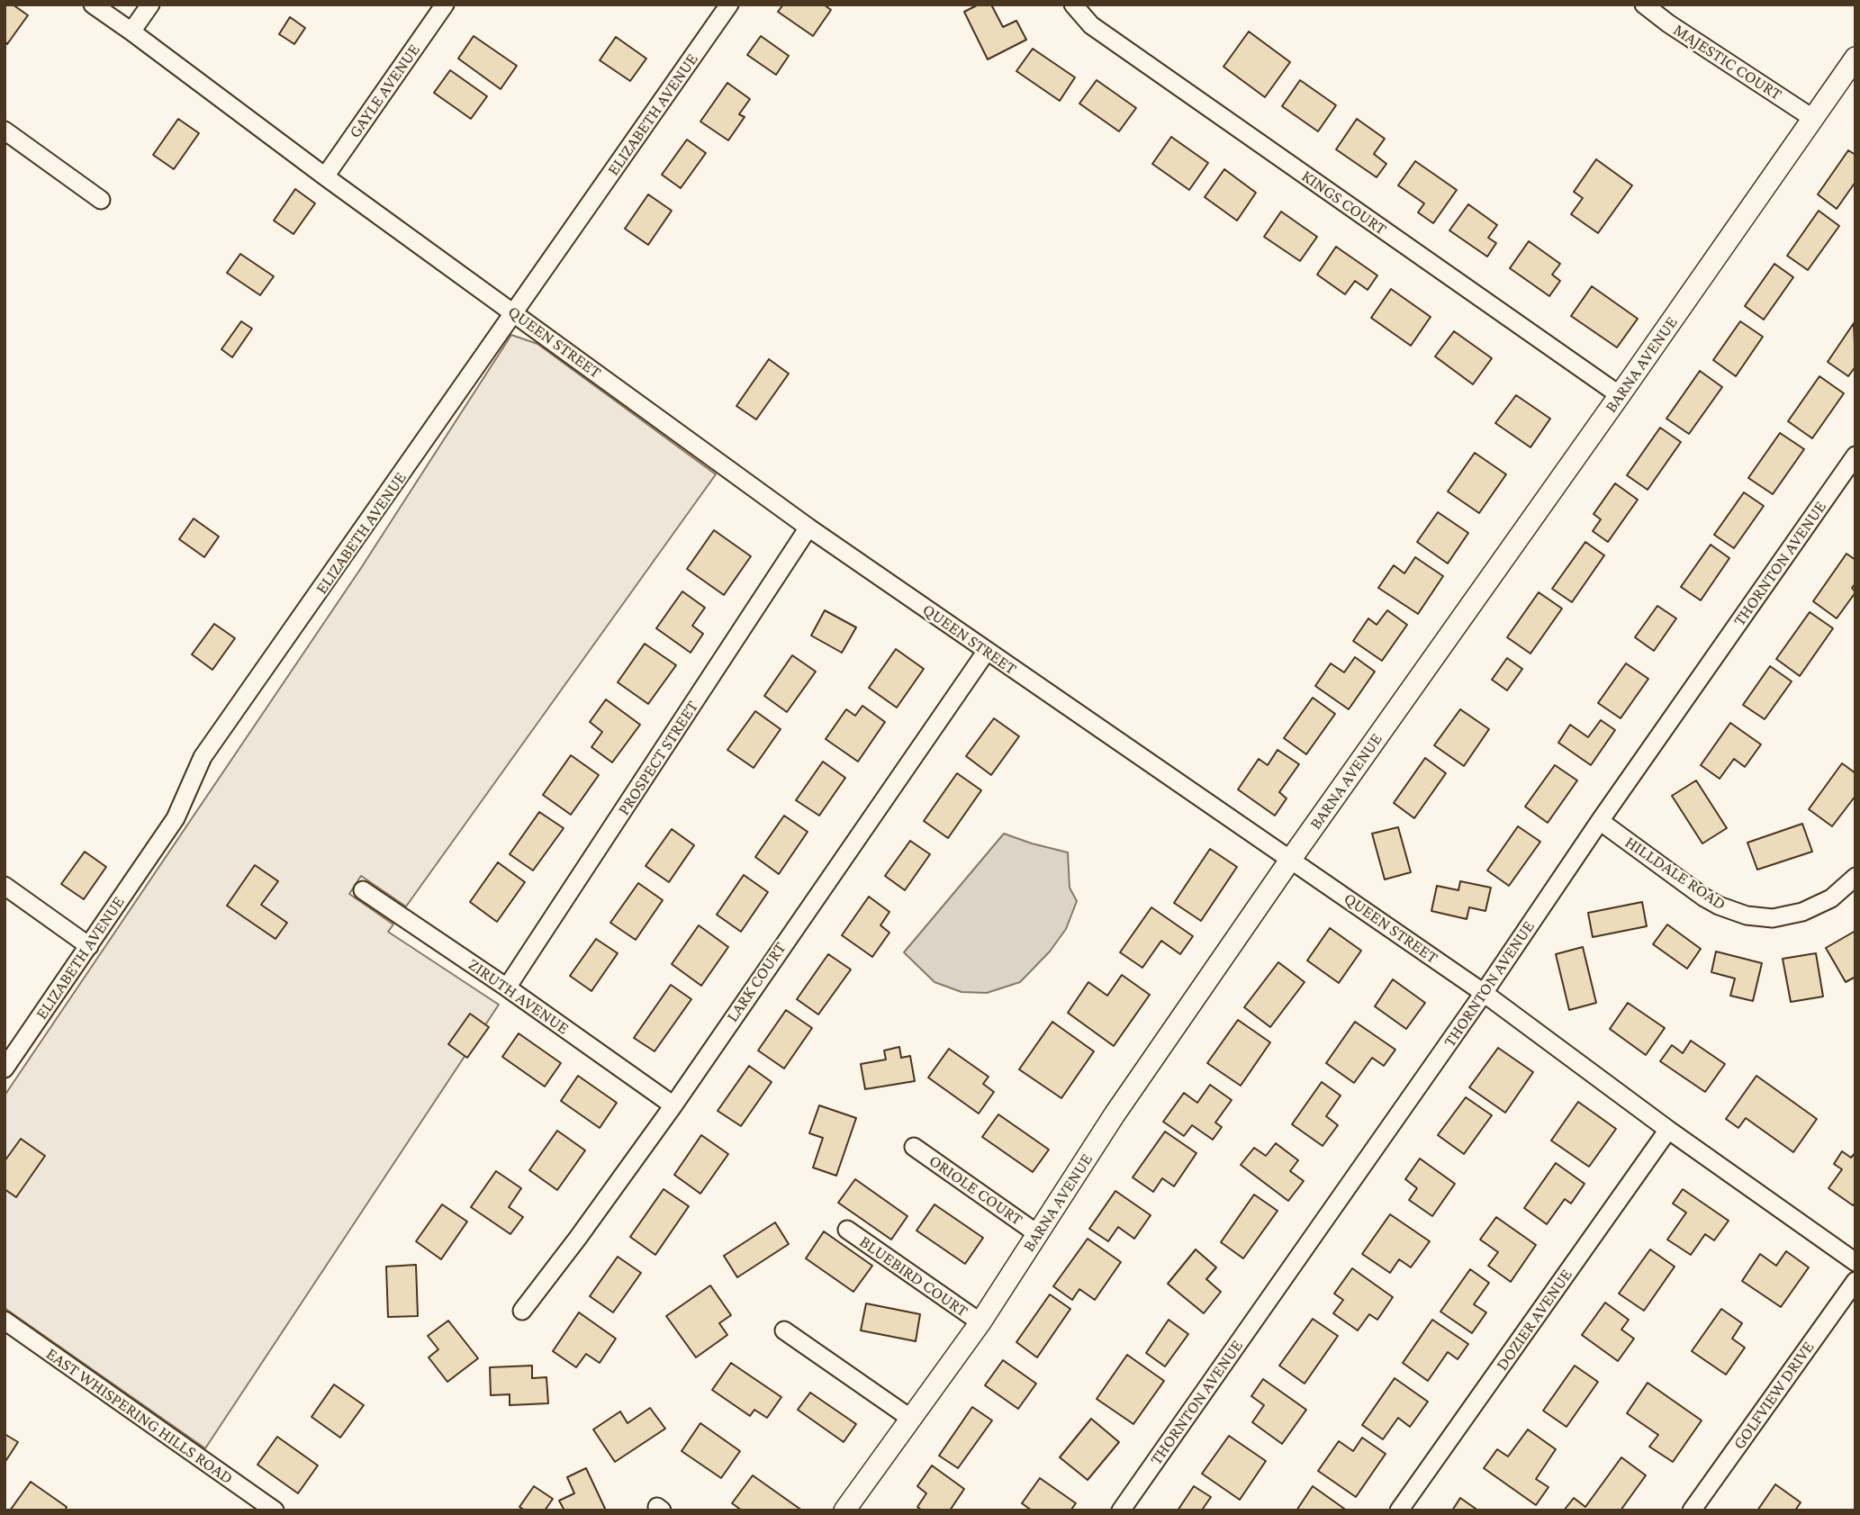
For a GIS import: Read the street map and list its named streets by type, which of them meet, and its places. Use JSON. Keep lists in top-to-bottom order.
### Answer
{
  "streets": {
    "street": [
      "MAJESTIC COURT",
      "GAYLE AVENUE",
      "ELIZABETH AVENUE",
      "KINGS COURT",
      "QUEEN STREET",
      "BARNA AVENUE",
      "THORNTON AVENUE",
      "PROSPECT STREET",
      "HILLDALE ROAD",
      "LARK COURT",
      "ZIRUTH AVENUE",
      "ORIOLE COURT",
      "BLUEBIRD COURT",
      "DOZIER AVENUE",
      "GOLFVIEW DRIVE",
      "EAST WHISPERING HILLS ROAD"
    ]
  },
  "crossings": [
    ["MAJESTIC COURT", "BARNA AVENUE"],
    ["GAYLE AVENUE", "QUEEN STREET"],
    ["ELIZABETH AVENUE", "QUEEN STREET"],
    ["KINGS COURT", "BARNA AVENUE"],
    ["QUEEN STREET", "BARNA AVENUE"],
    ["QUEEN STREET", "THORNTON AVENUE"],
    ["QUEEN STREET", "PROSPECT STREET"],
    ["QUEEN STREET", "LARK COURT"],
    ["QUEEN STREET", "DOZIER AVENUE"],
    ["BARNA AVENUE", "ORIOLE COURT"],
    ["BARNA AVENUE", "BLUEBIRD COURT"],
    ["THORNTON AVENUE", "HILLDALE ROAD"],
    ["PROSPECT STREET", "ZIRUTH AVENUE"],
    ["LARK COURT", "ZIRUTH AVENUE"]
  ]
}
